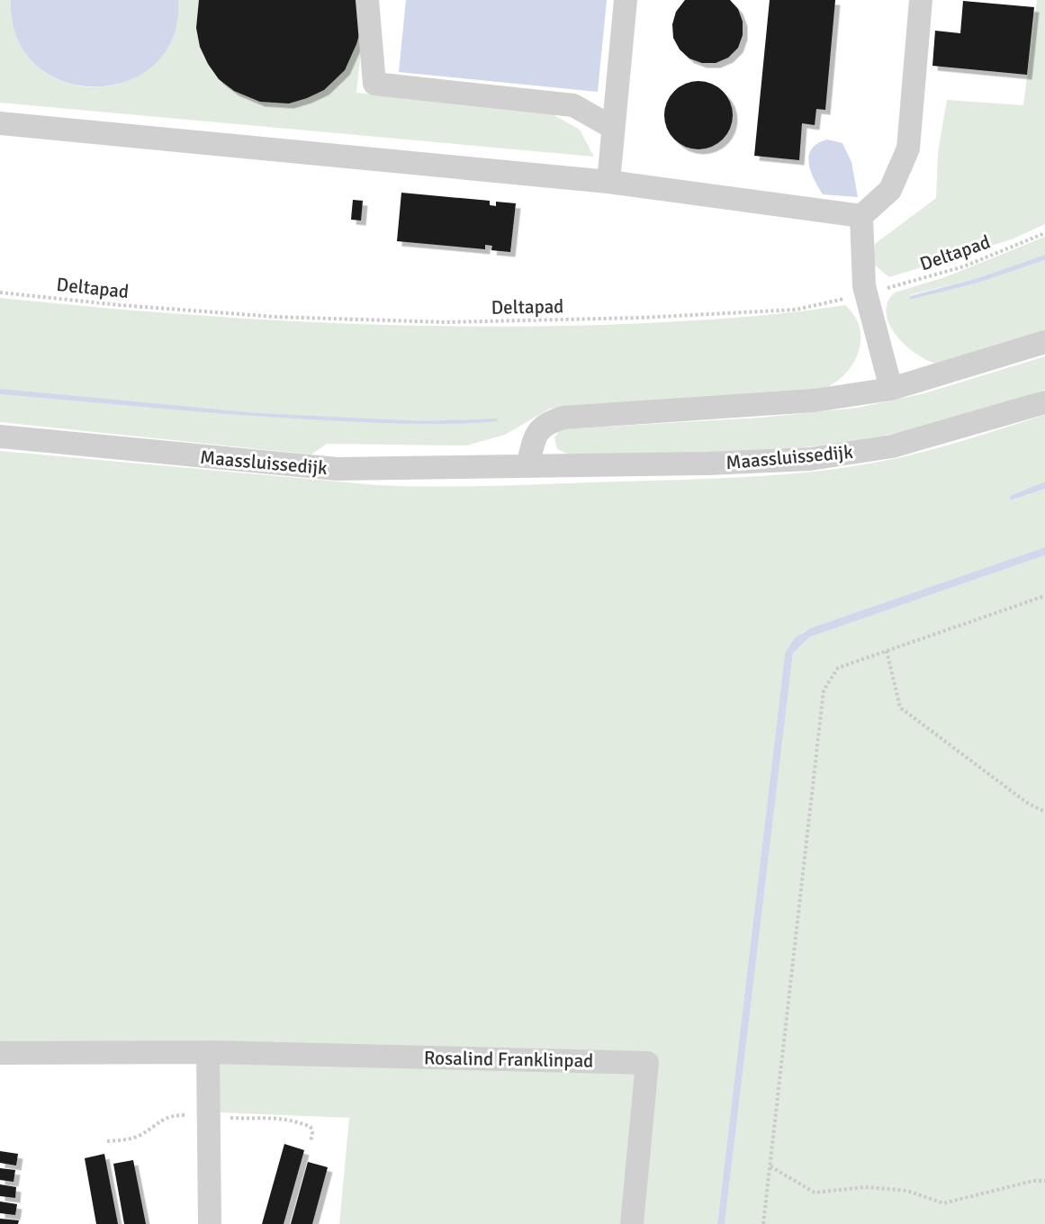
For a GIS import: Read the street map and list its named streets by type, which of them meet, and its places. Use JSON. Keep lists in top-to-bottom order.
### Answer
{
  "streets": {
    "street": ["Maassluissedijk", "Rosalind Franklinpad"],
    "path": ["Deltapad"]
  }
}
